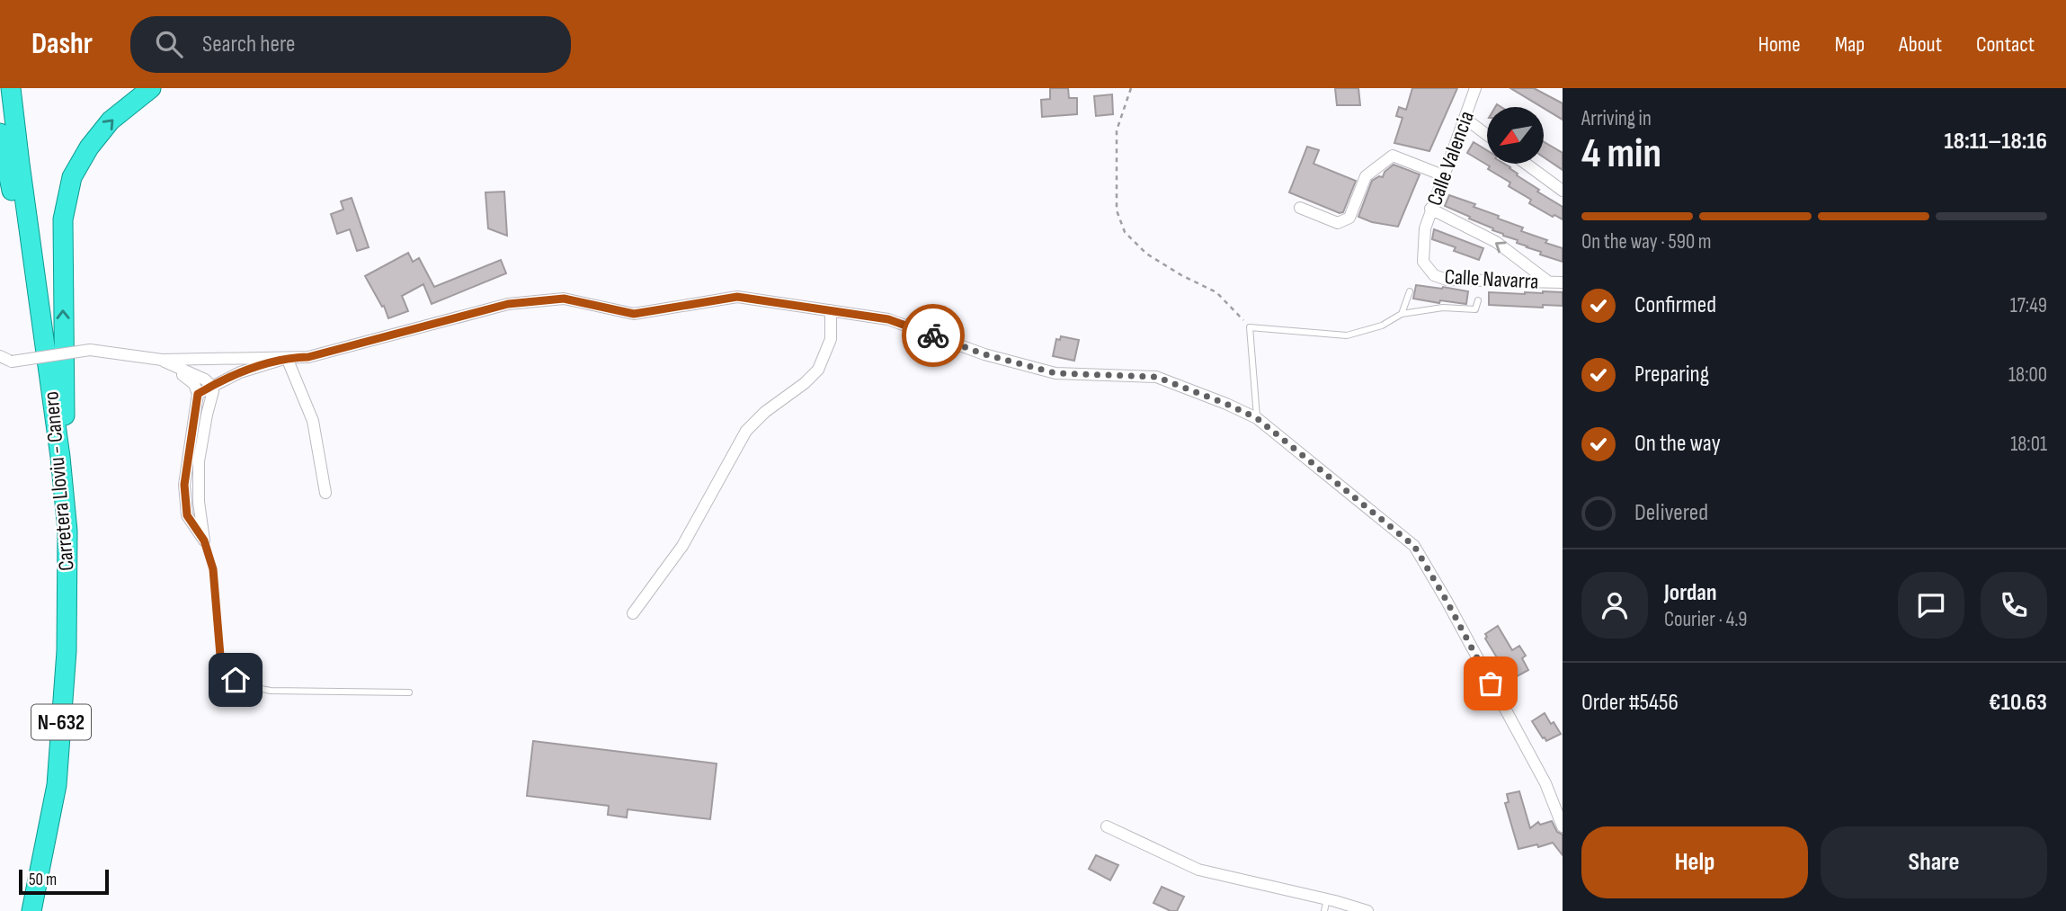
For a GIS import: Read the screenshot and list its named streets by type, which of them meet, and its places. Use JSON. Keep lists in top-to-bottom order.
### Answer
{
  "streets": {
    "highway": ["Carretera Lloviu - Canero", "N-632"],
    "street": ["Calle Valencia", "Calle Navarra"]
  },
  "crossings": [
    ["Calle Valencia", "Calle Navarra"]
  ],
  "scale_bar": "50 m",
  "north": "bottom left",
  "page": {
    "header": "Dashr",
    "search": "Search here",
    "nav": [
      "Home",
      "Map",
      "About",
      "Contact"
    ],
    "heading": ["4 min", "Arriving in", "18:11–18:16"],
    "panel": [
      "Jordan",
      "Courier · 4.9",
      "Order #5456",
      "€10.63"
    ],
    "bar": "On the way · 590 m",
    "list": [
      ["Confirmed", "17:49"],
      ["Preparing", "18:00"],
      ["On the way", "18:01"],
      "Delivered"
    ],
    "buttons": ["Help", "Share"],
    "scale": "50 m"
  }
}
